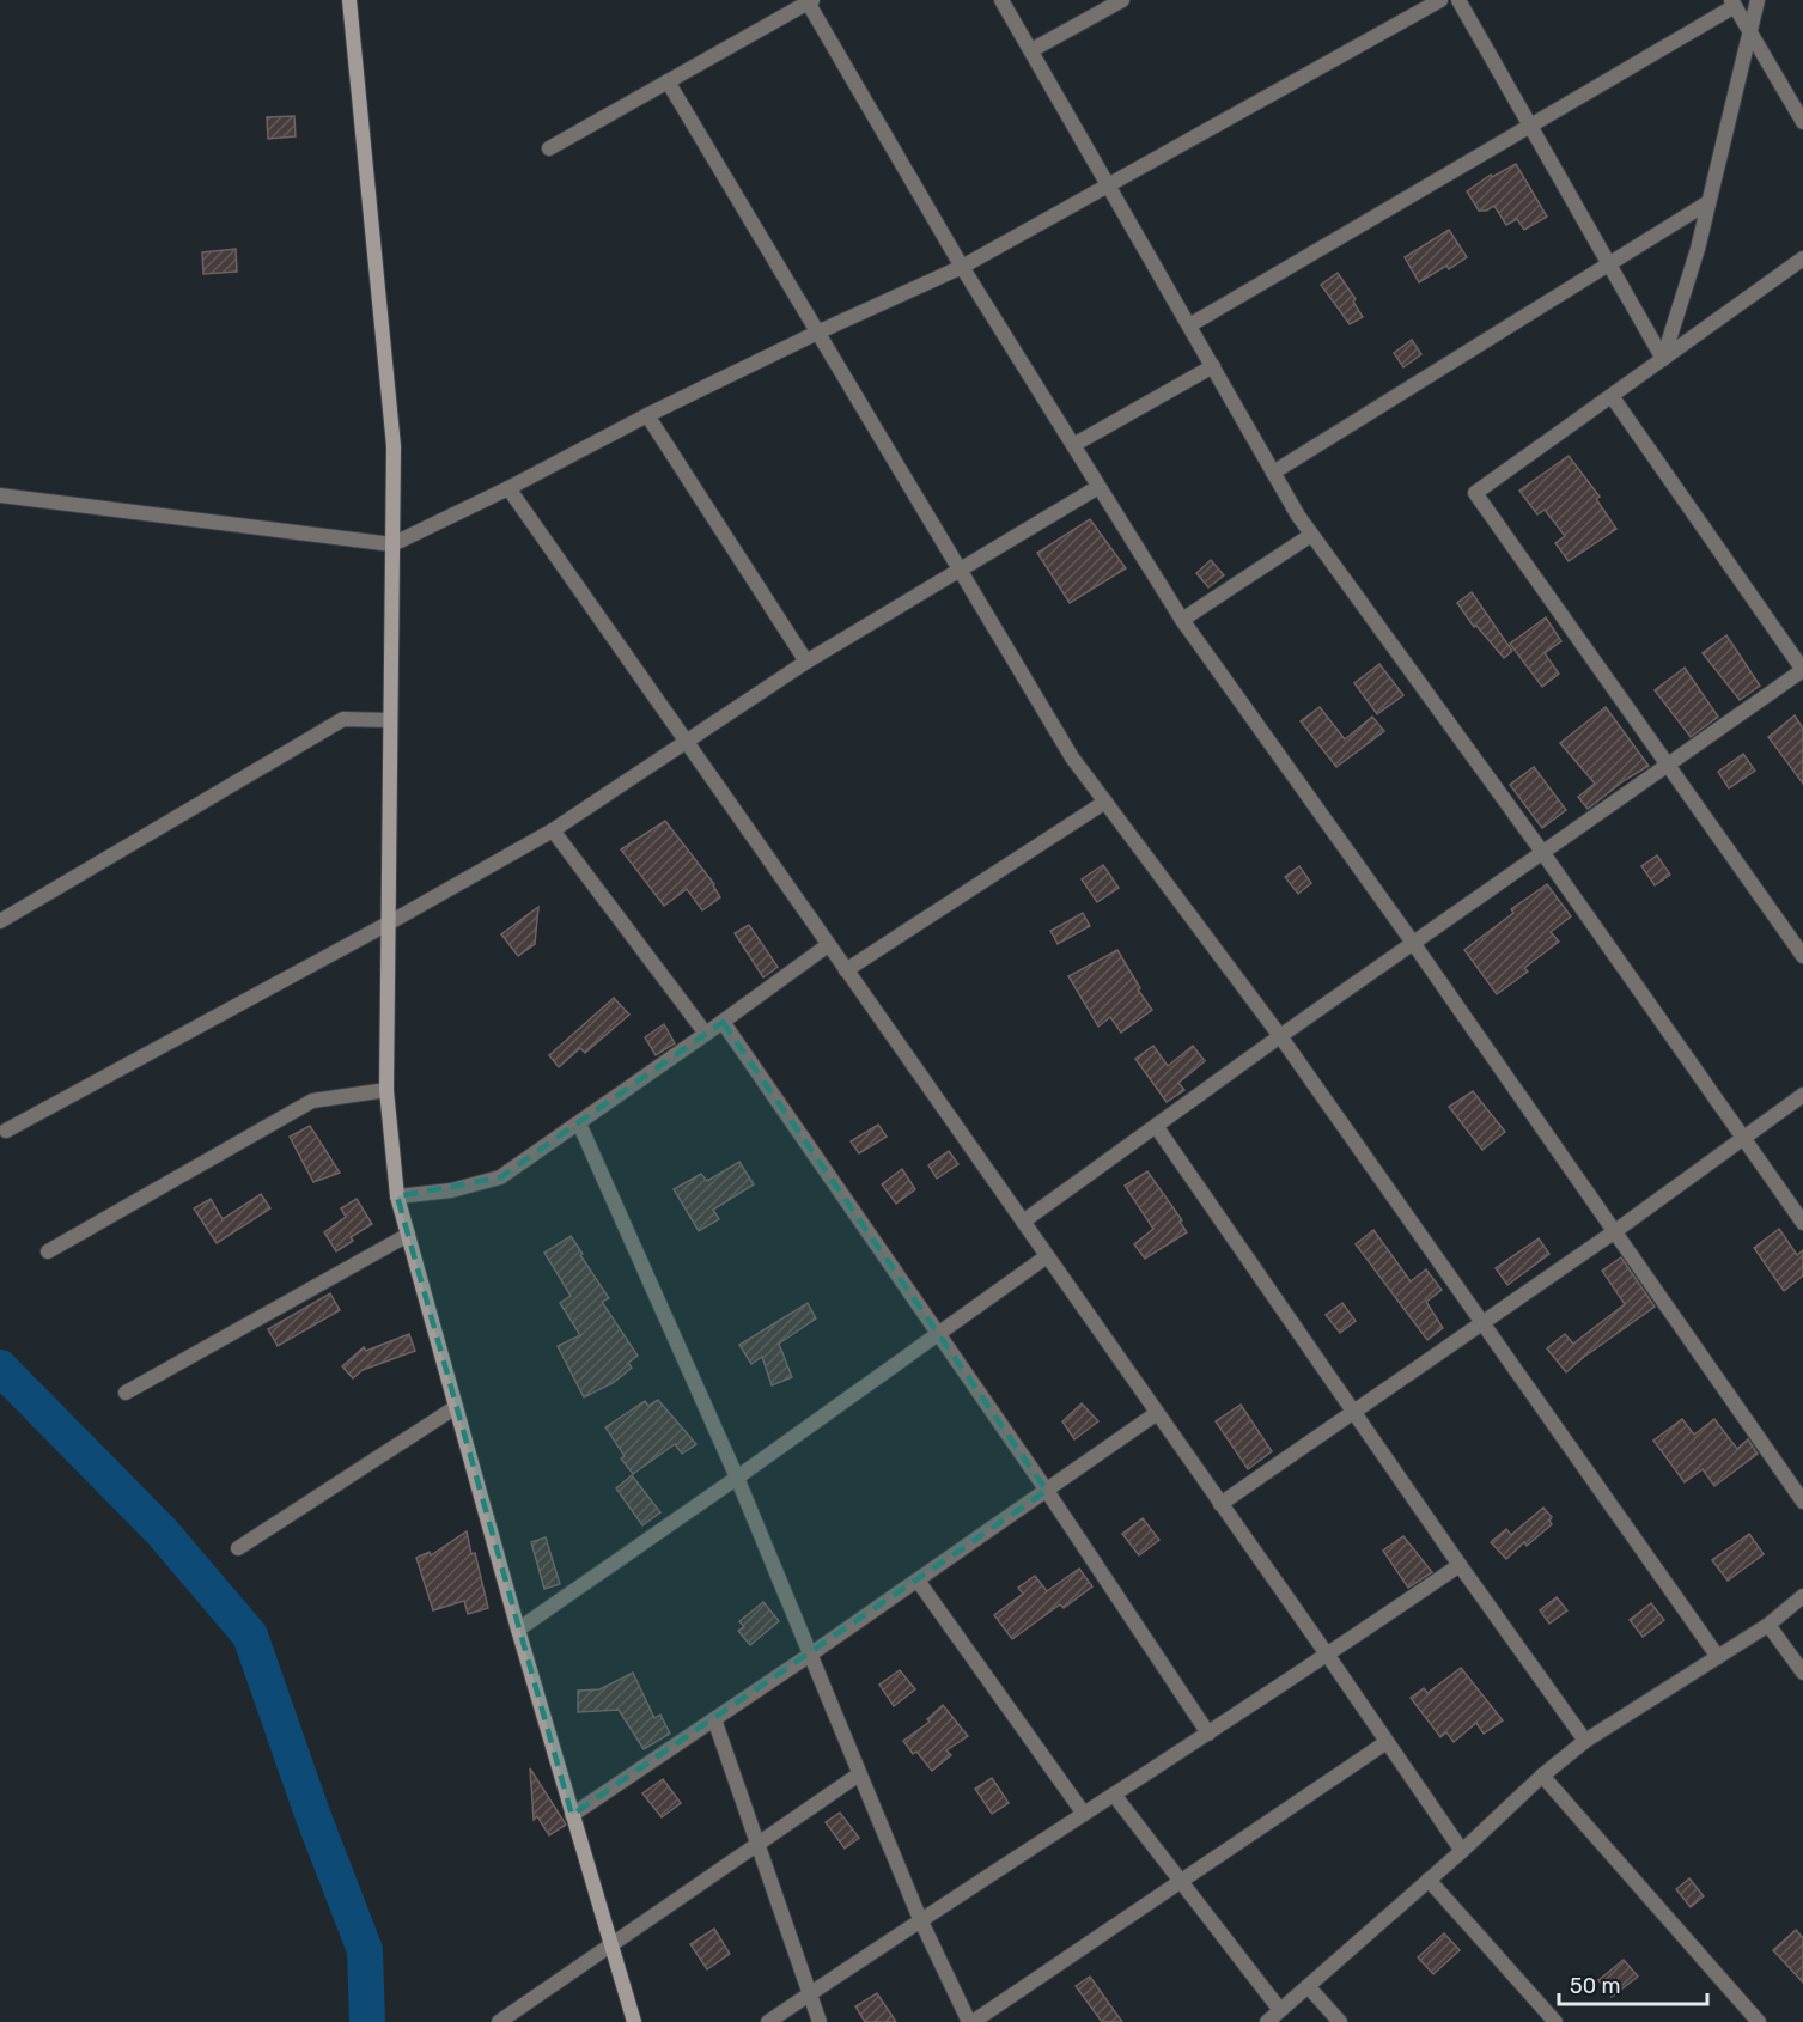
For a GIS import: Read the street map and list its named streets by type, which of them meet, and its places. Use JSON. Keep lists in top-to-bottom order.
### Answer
{
  "scale_bar": "50 m"
}
